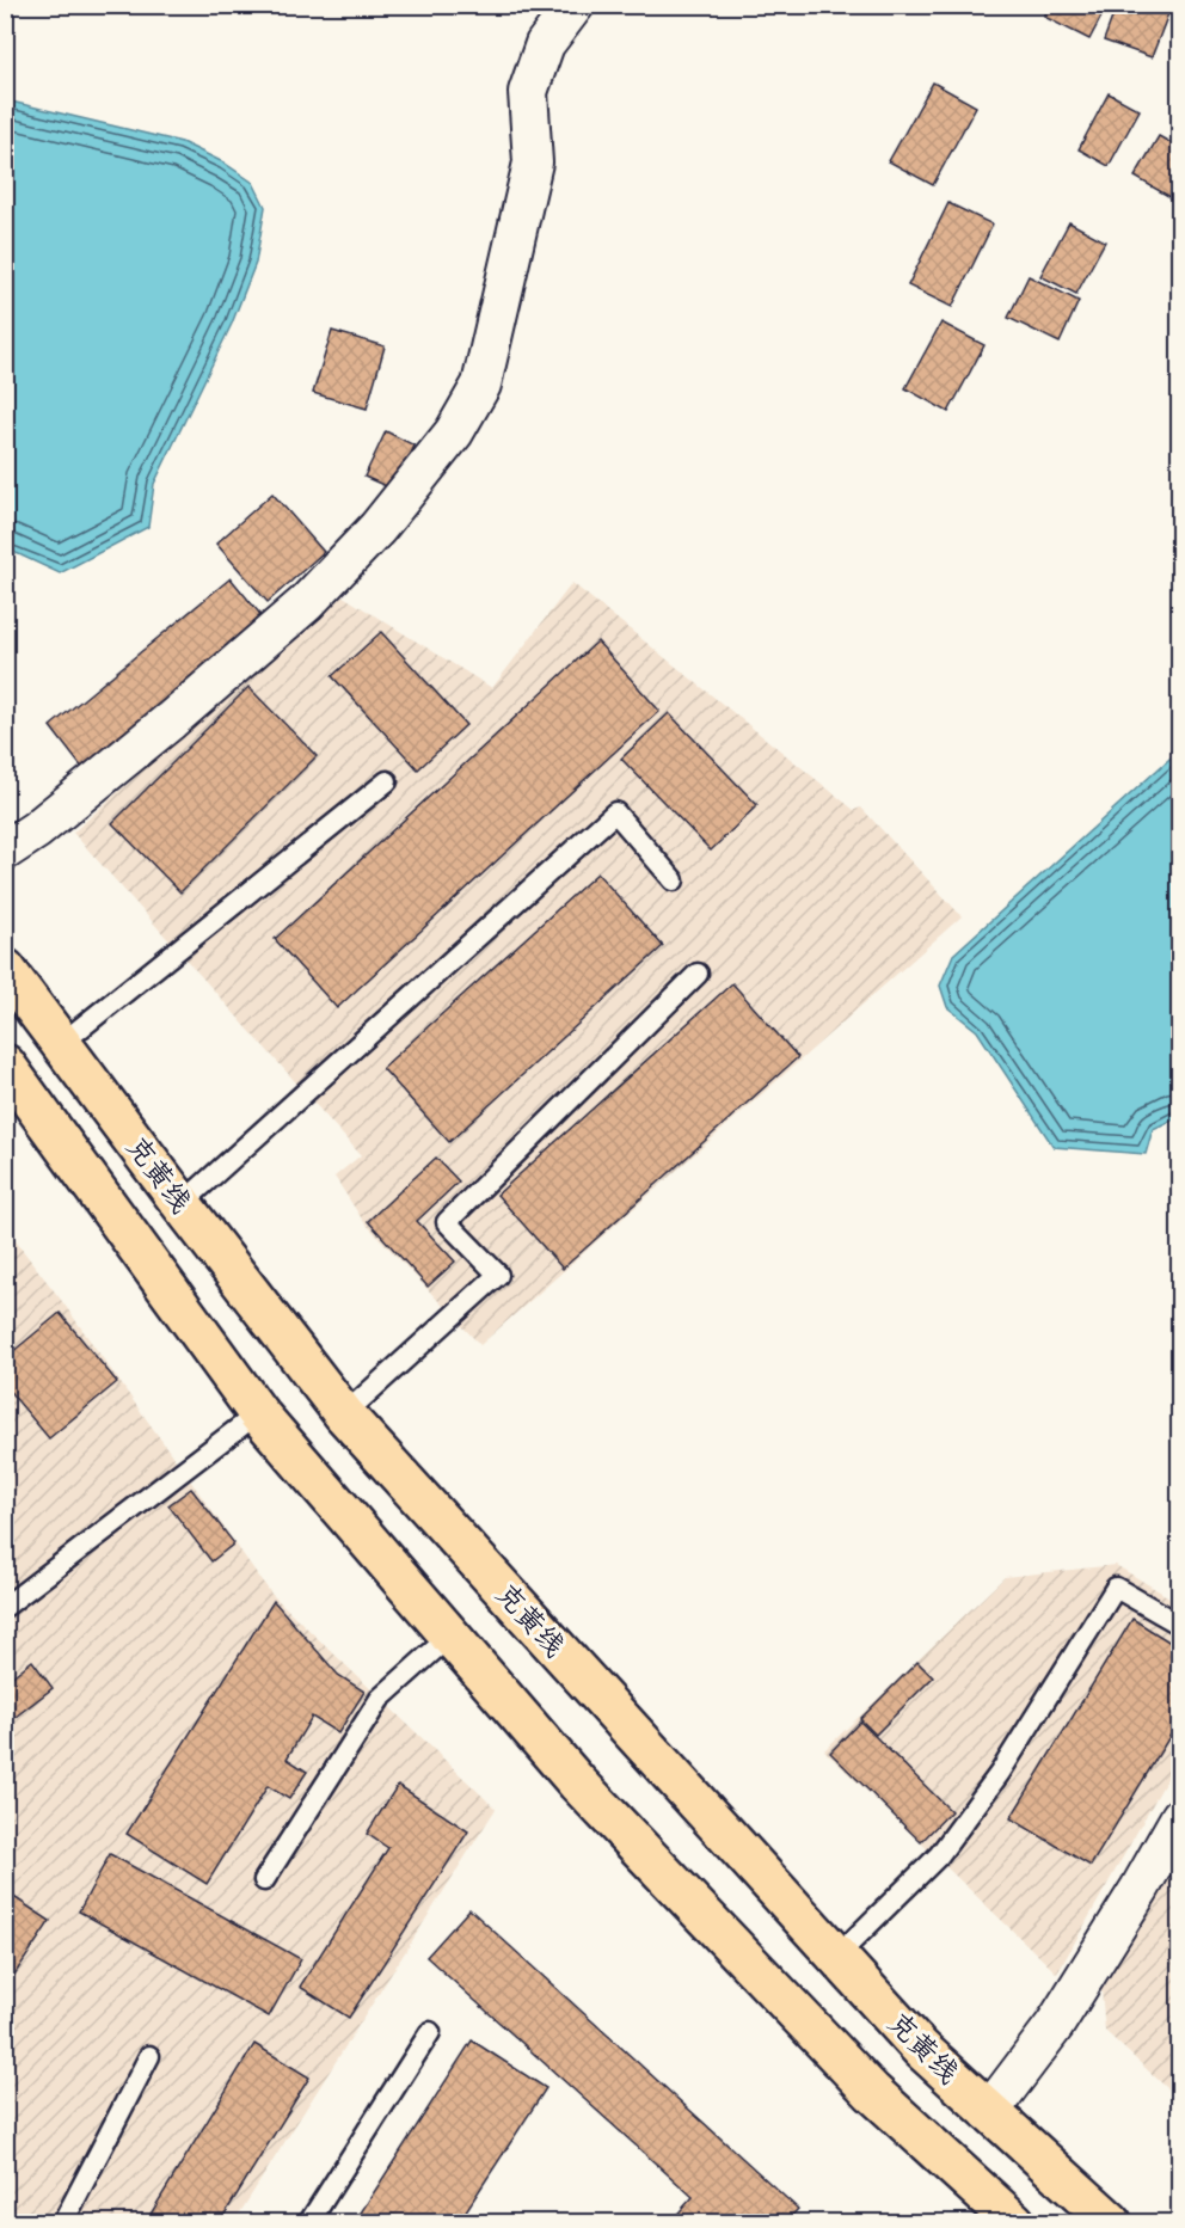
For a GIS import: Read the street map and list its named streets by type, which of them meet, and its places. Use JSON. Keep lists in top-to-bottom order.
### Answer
{
  "streets": {
    "highway": ["克黄线"]
  }
}
